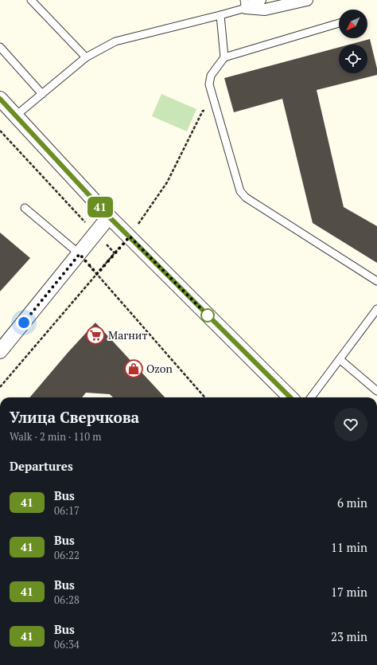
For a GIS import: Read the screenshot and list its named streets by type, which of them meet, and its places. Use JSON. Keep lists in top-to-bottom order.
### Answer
{
  "places": {
    "supermarket": ["Магнит"],
    "shop": ["Ozon"]
  },
  "lines": ["bus line 41"],
  "north": "bottom left",
  "page": {
    "on_map": "41",
    "heading": [
      ["Улица Сверчкова", "Walk · 2 min · 110 m"],
      "Departures"
    ],
    "list": [
      {
        "mark": "41",
        "name": "Bus",
        "note": "06:17",
        "value": "6 min"
      },
      {
        "mark": "41",
        "name": "Bus",
        "note": "06:22",
        "value": "11 min"
      },
      {
        "mark": "41",
        "name": "Bus",
        "note": "06:28",
        "value": "17 min"
      },
      {
        "mark": "41",
        "name": "Bus",
        "note": "06:34",
        "value": "23 min"
      }
    ]
  }
}
